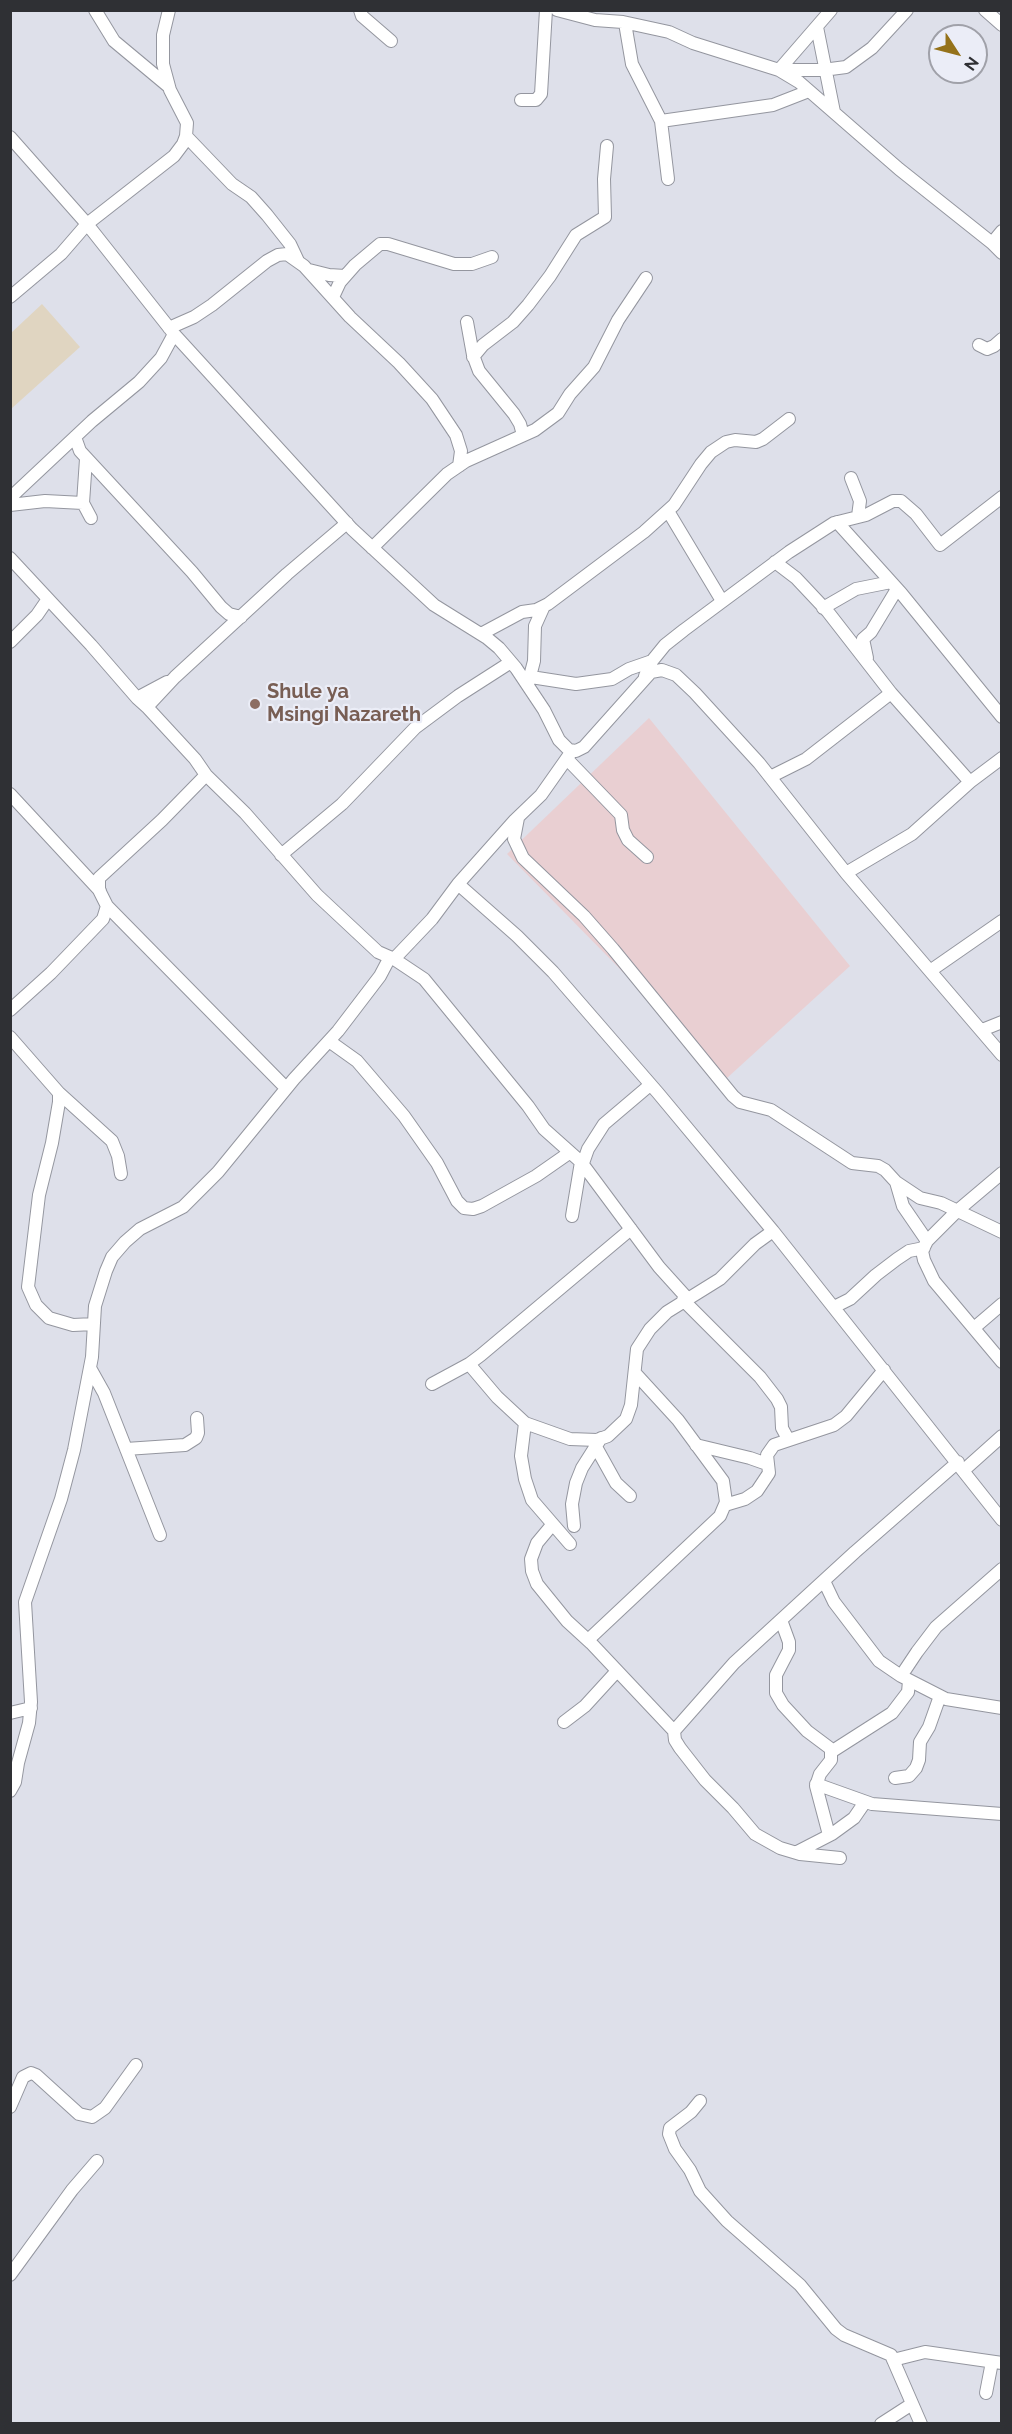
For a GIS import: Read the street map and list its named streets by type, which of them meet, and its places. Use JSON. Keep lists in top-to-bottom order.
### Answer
{
  "places": ["Shule ya Msingi Nazareth"],
  "north": "bottom right"
}
